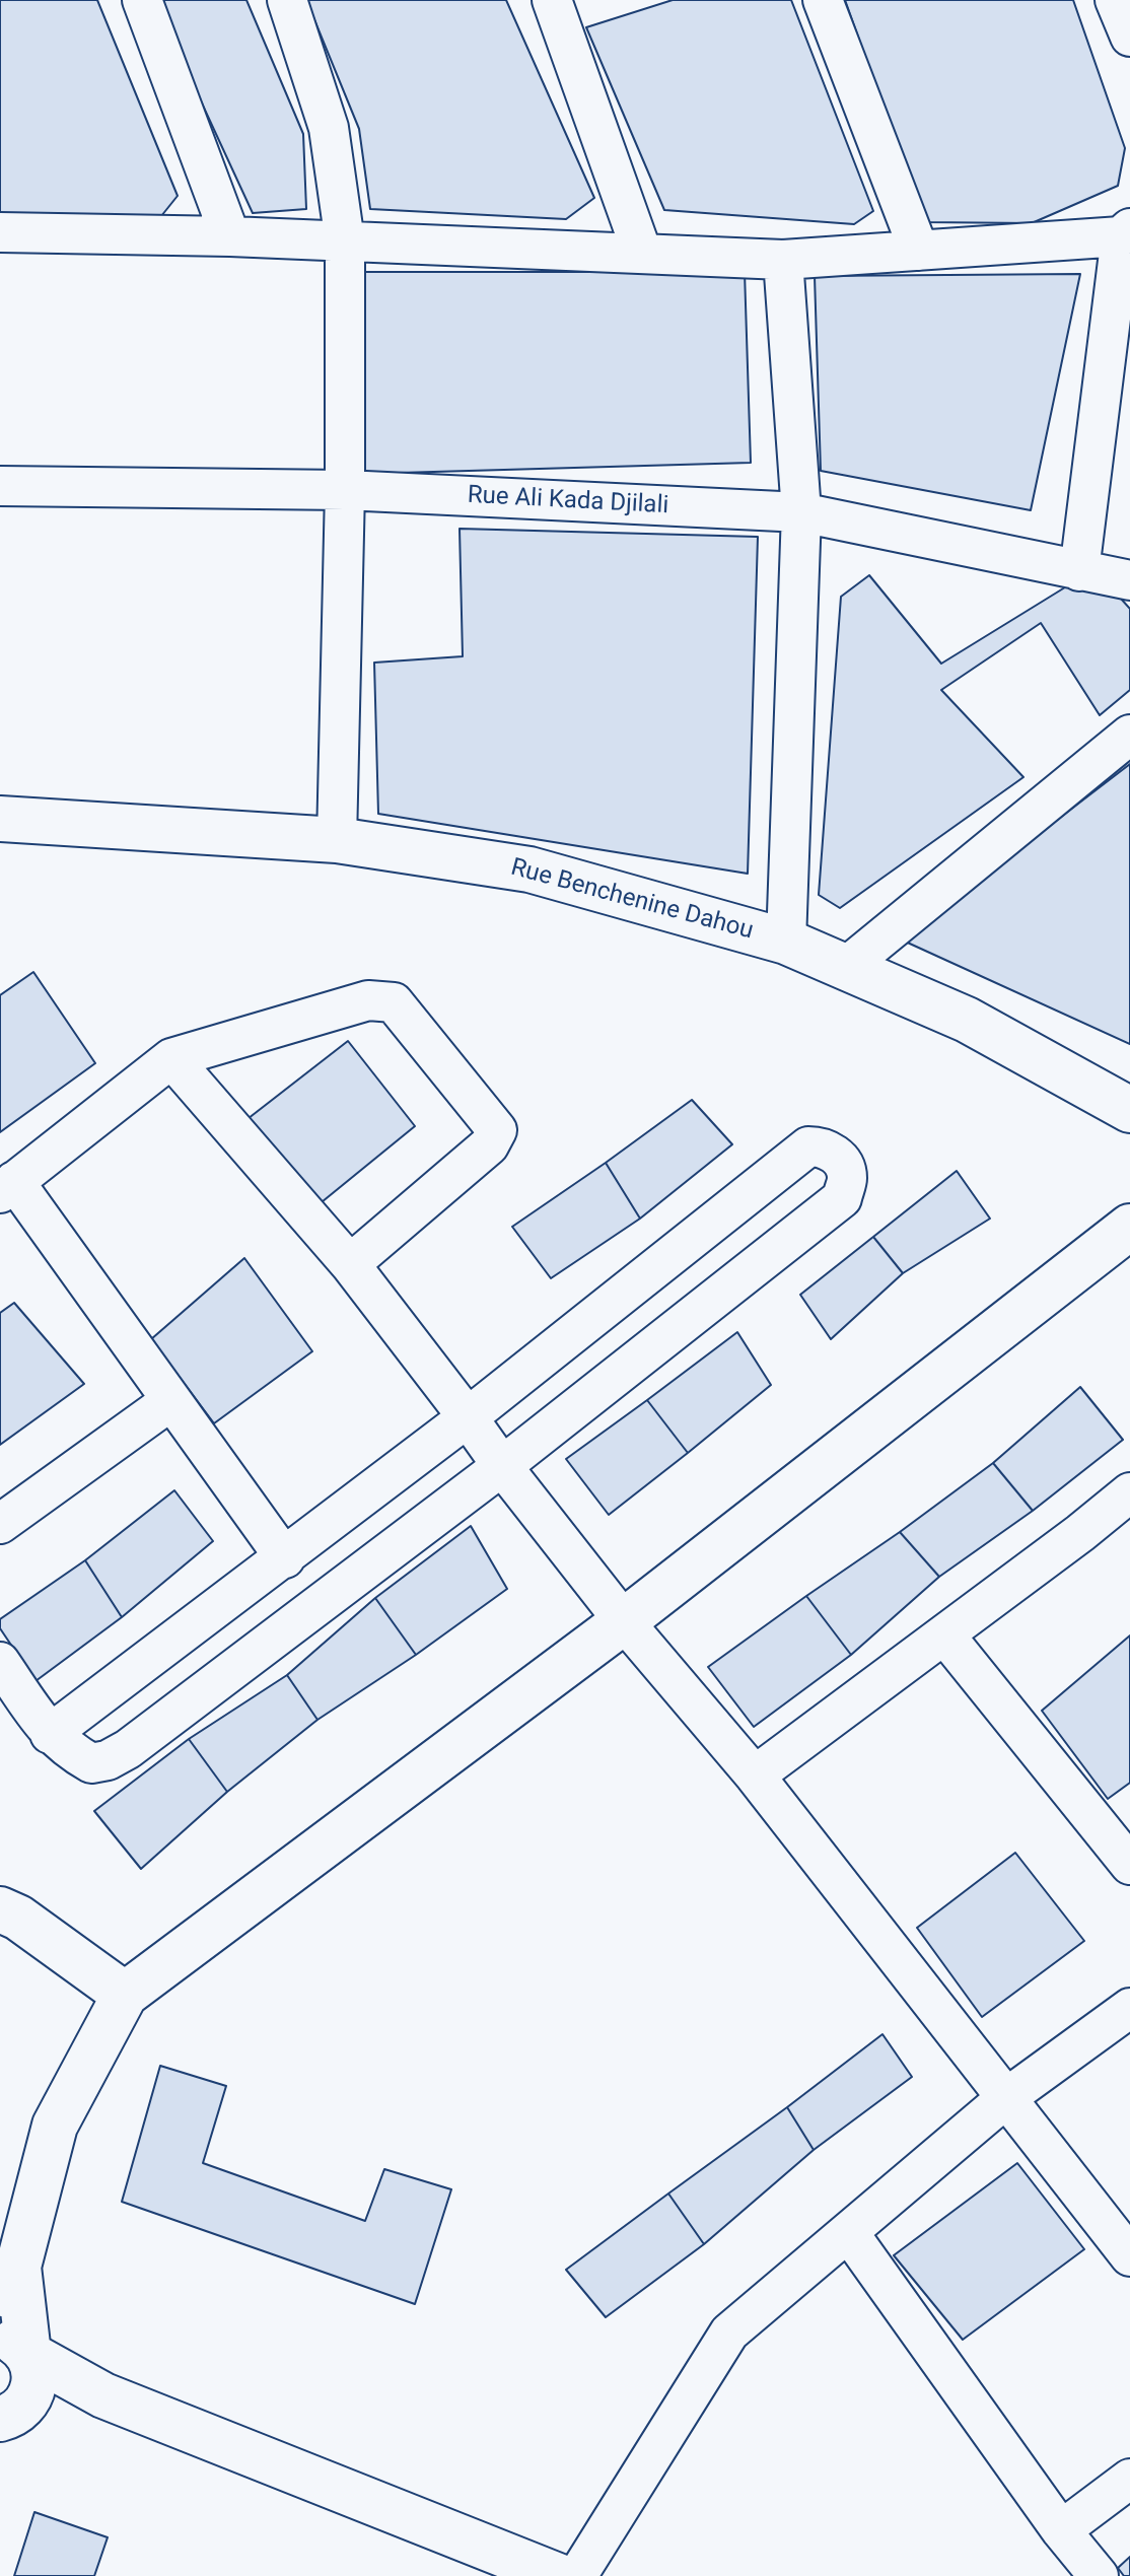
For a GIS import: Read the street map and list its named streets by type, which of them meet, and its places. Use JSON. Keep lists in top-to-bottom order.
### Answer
{
  "streets": {
    "street": ["Rue Ali Kada Djilali", "Rue Benchenine Dahou"]
  }
}
